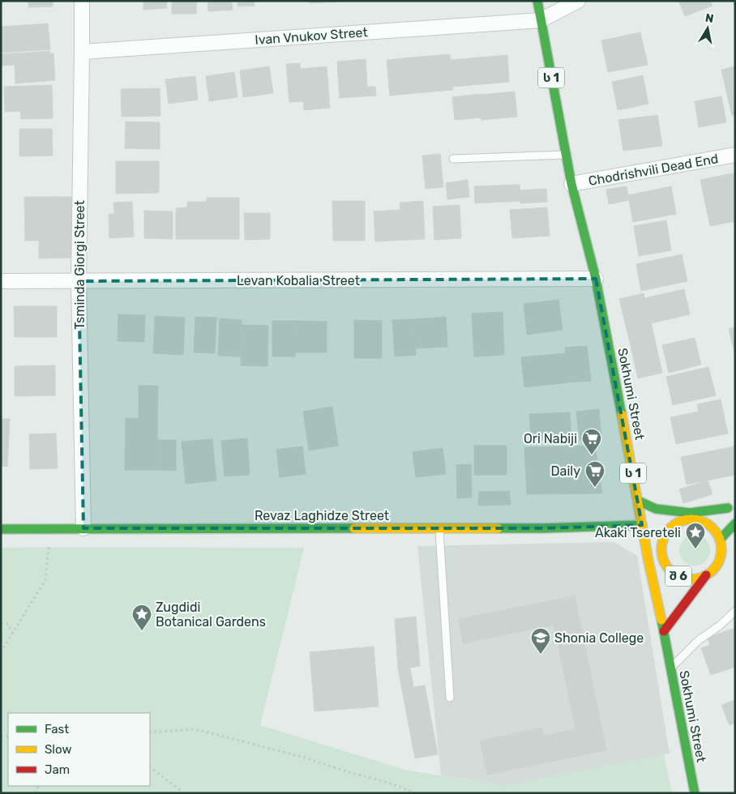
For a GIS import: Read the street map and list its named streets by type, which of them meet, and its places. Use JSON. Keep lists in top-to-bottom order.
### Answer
{
  "streets": {
    "main road": [
      "ს 1",
      "Sokhumi Street",
      "Revaz Laghidze Street",
      "შ 6"
    ],
    "street": [
      "Ivan Vnukov Street",
      "Chodrishvili Dead End",
      "Tsminda Giorgi Street",
      "Levan Kobalia Street"
    ]
  },
  "crossings": [
    ["Ivan Vnukov Street", "Tsminda Giorgi Street"],
    ["Ivan Vnukov Street", "Sokhumi Street"],
    ["Chodrishvili Dead End", "Sokhumi Street"],
    ["Tsminda Giorgi Street", "Levan Kobalia Street"],
    ["Tsminda Giorgi Street", "Revaz Laghidze Street"],
    ["Levan Kobalia Street", "Sokhumi Street"],
    ["Sokhumi Street", "Revaz Laghidze Street"],
    ["Sokhumi Street", "შ 6"]
  ],
  "places": {
    "supermarket": ["Ori Nabiji", "Daily"],
    "place": ["Akaki Tsereteli", "Zugdidi Botanical Gardens"],
    "school or university": ["Shonia College"]
  },
  "legend": ["Fast", "Slow", "Jam"],
  "north": "top"
}
